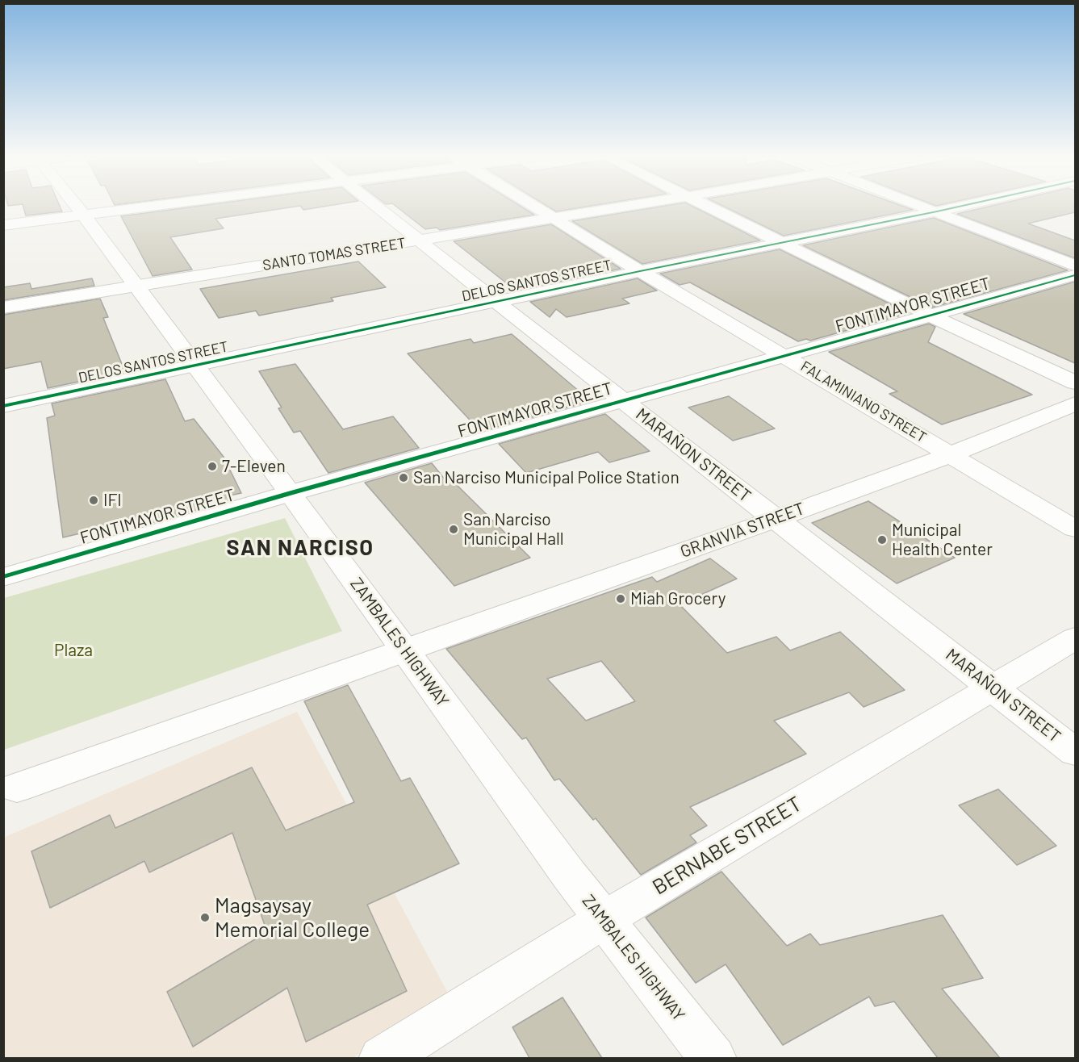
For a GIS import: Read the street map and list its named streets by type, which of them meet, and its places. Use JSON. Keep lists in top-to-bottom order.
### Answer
{
  "streets": {
    "street": [
      "SANTO TOMAS STREET",
      "DELOS SANTOS STREET",
      "FONTIMAYOR STREET",
      "FALAMINIANO STREET",
      "MARAÑON STREET",
      "GRANVIA STREET",
      "ZAMBALES HIGHWAY",
      "BERNABE STREET"
    ]
  },
  "crossings": [
    ["SANTO TOMAS STREET", "FALAMINIANO STREET"],
    ["SANTO TOMAS STREET", "MARAÑON STREET"],
    ["SANTO TOMAS STREET", "ZAMBALES HIGHWAY"],
    ["DELOS SANTOS STREET", "FALAMINIANO STREET"],
    ["DELOS SANTOS STREET", "MARAÑON STREET"],
    ["DELOS SANTOS STREET", "ZAMBALES HIGHWAY"],
    ["FONTIMAYOR STREET", "FALAMINIANO STREET"],
    ["FONTIMAYOR STREET", "MARAÑON STREET"],
    ["FONTIMAYOR STREET", "ZAMBALES HIGHWAY"],
    ["FALAMINIANO STREET", "GRANVIA STREET"],
    ["MARAÑON STREET", "GRANVIA STREET"],
    ["MARAÑON STREET", "BERNABE STREET"],
    ["GRANVIA STREET", "ZAMBALES HIGHWAY"],
    ["ZAMBALES HIGHWAY", "BERNABE STREET"]
  ],
  "districts": ["SAN NARCISO"],
  "parks": ["Plaza"],
  "places": [
    "7-Eleven",
    "San Narciso Municipal Police Station",
    "IFI",
    "San Narciso Municipal Hall",
    "Municipal Health Center",
    "Miah Grocery",
    "Magsaysay Memorial College"
  ]
}
